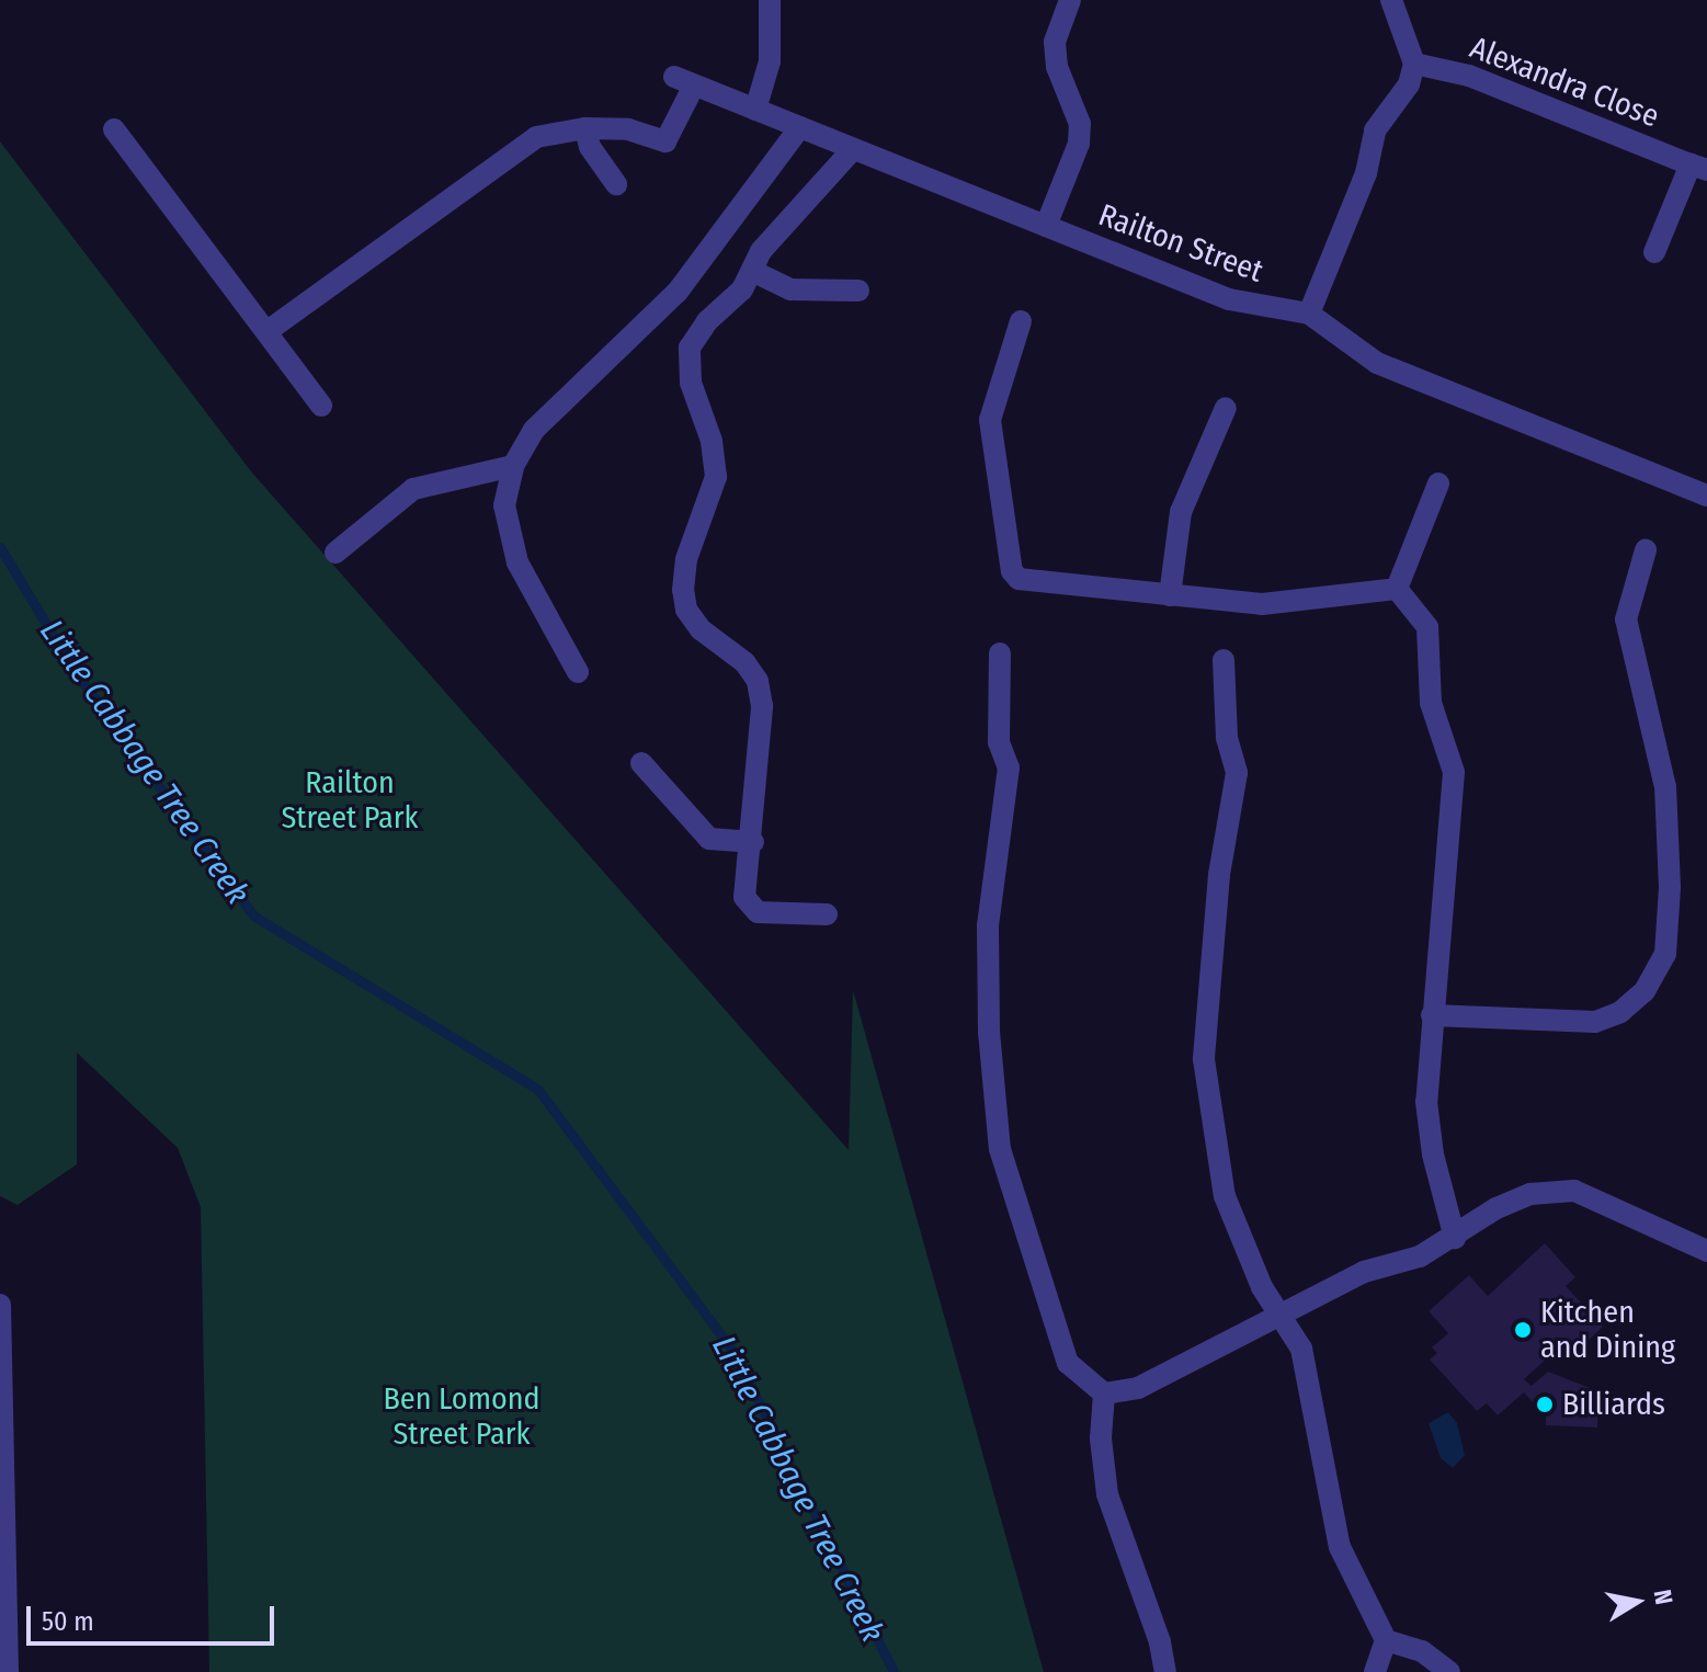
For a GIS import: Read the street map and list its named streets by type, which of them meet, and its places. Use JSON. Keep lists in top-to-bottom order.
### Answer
{
  "streets": {
    "street": ["Alexandra Close", "Railton Street"]
  },
  "water": ["Little Cabbage Tree Creek"],
  "parks": ["Railton Street Park", "Ben Lomond Street Park"],
  "places": ["Kitchen and Dining", "Billiards"],
  "scale_bar": "50 m",
  "north": "right"
}
